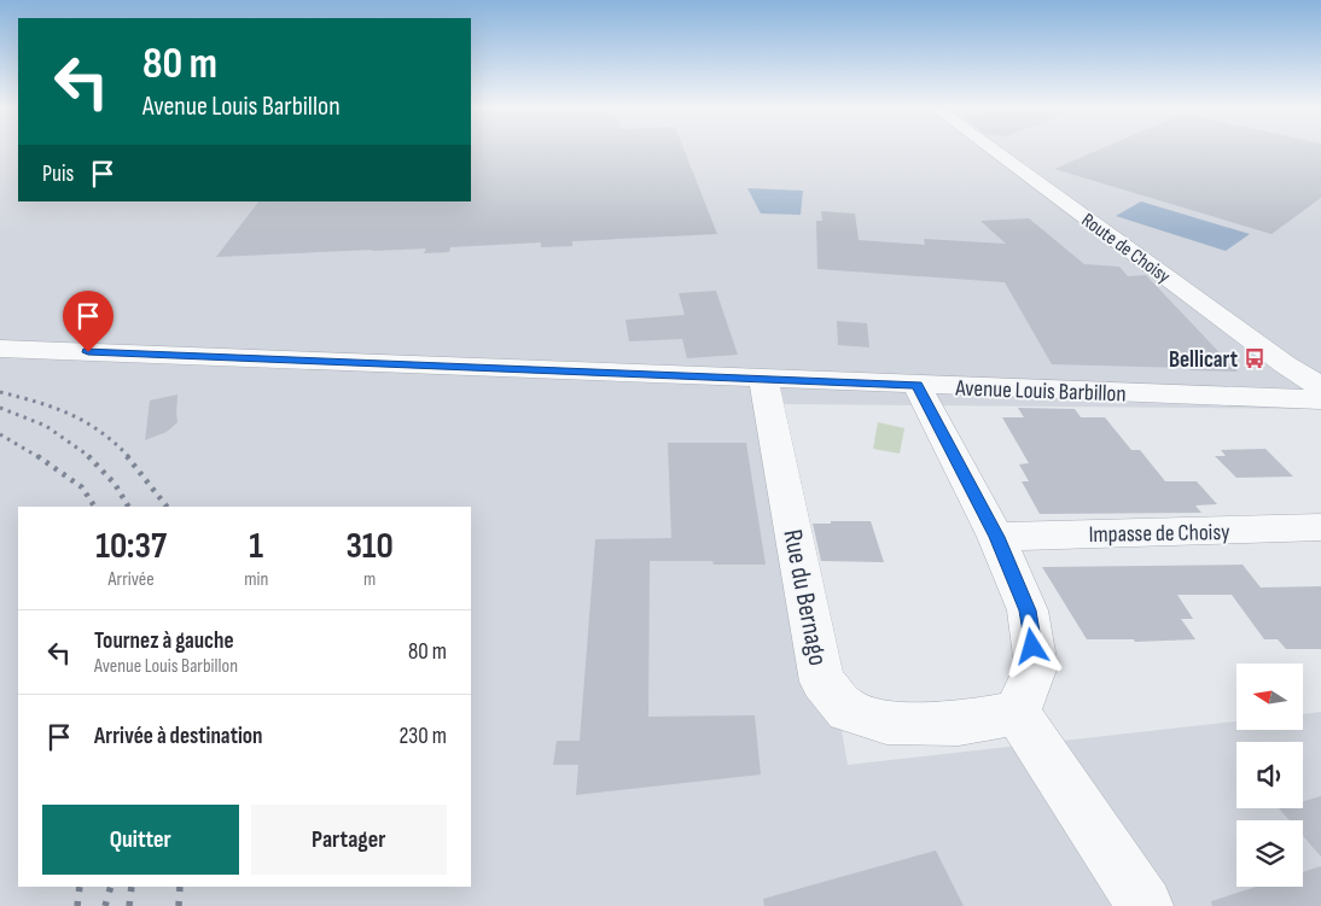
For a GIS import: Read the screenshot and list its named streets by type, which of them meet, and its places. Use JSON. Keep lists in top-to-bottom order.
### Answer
{
  "streets": {
    "street": [
      "Route de Choisy",
      "Avenue Louis Barbillon",
      "Impasse de Choisy",
      "Rue du Bernago"
    ]
  },
  "crossings": [
    ["Avenue Louis Barbillon", "Rue du Bernago"]
  ],
  "places": {
    "bus stop": ["Bellicart"]
  },
  "north": "left",
  "page": {
    "turn": ["80 m", "Avenue Louis Barbillon"],
    "then": "Puis",
    "eta": [
      "10:37",
      "Arrivée",
      "1",
      "min",
      "310",
      "m"
    ],
    "list": [
      {
        "name": "Tournez à gauche",
        "note": "Avenue Louis Barbillon",
        "value": "80 m"
      },
      {
        "name": "Arrivée à destination",
        "value": "230 m"
      }
    ],
    "buttons": ["Quitter", "Partager"]
  }
}
